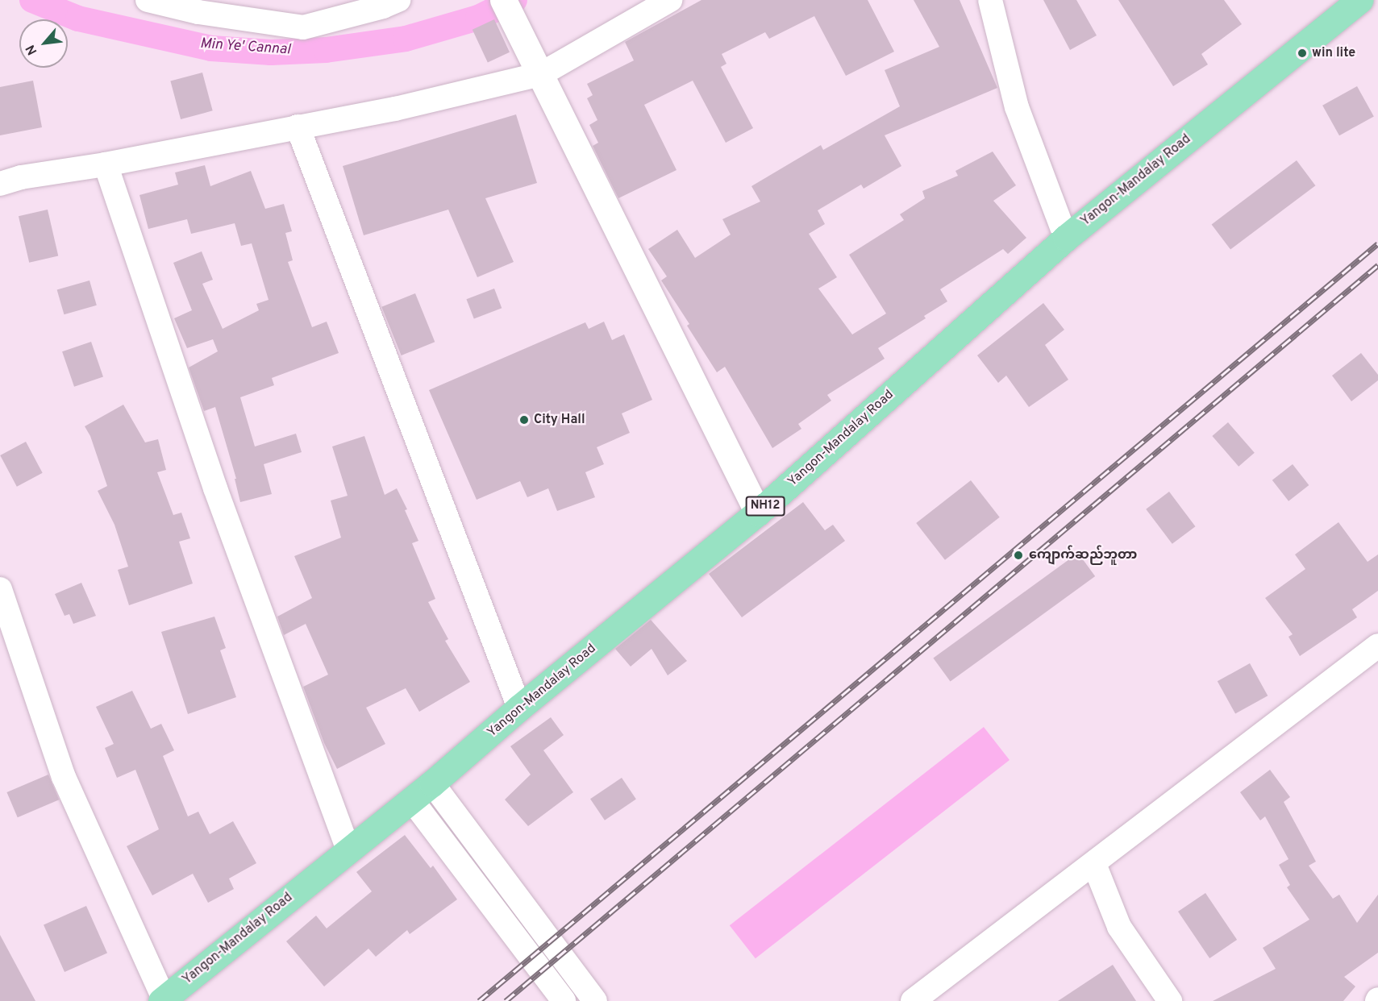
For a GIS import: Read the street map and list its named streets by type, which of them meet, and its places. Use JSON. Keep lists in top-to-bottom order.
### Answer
{
  "streets": {
    "highway": ["Yangon-Mandalay Road", "NH12"]
  },
  "water": ["Min Ye' Cannal"],
  "places": ["win lite", "City Hall", "ကျောက်ဆည်ဘူတာ"],
  "north": "bottom left"
}
